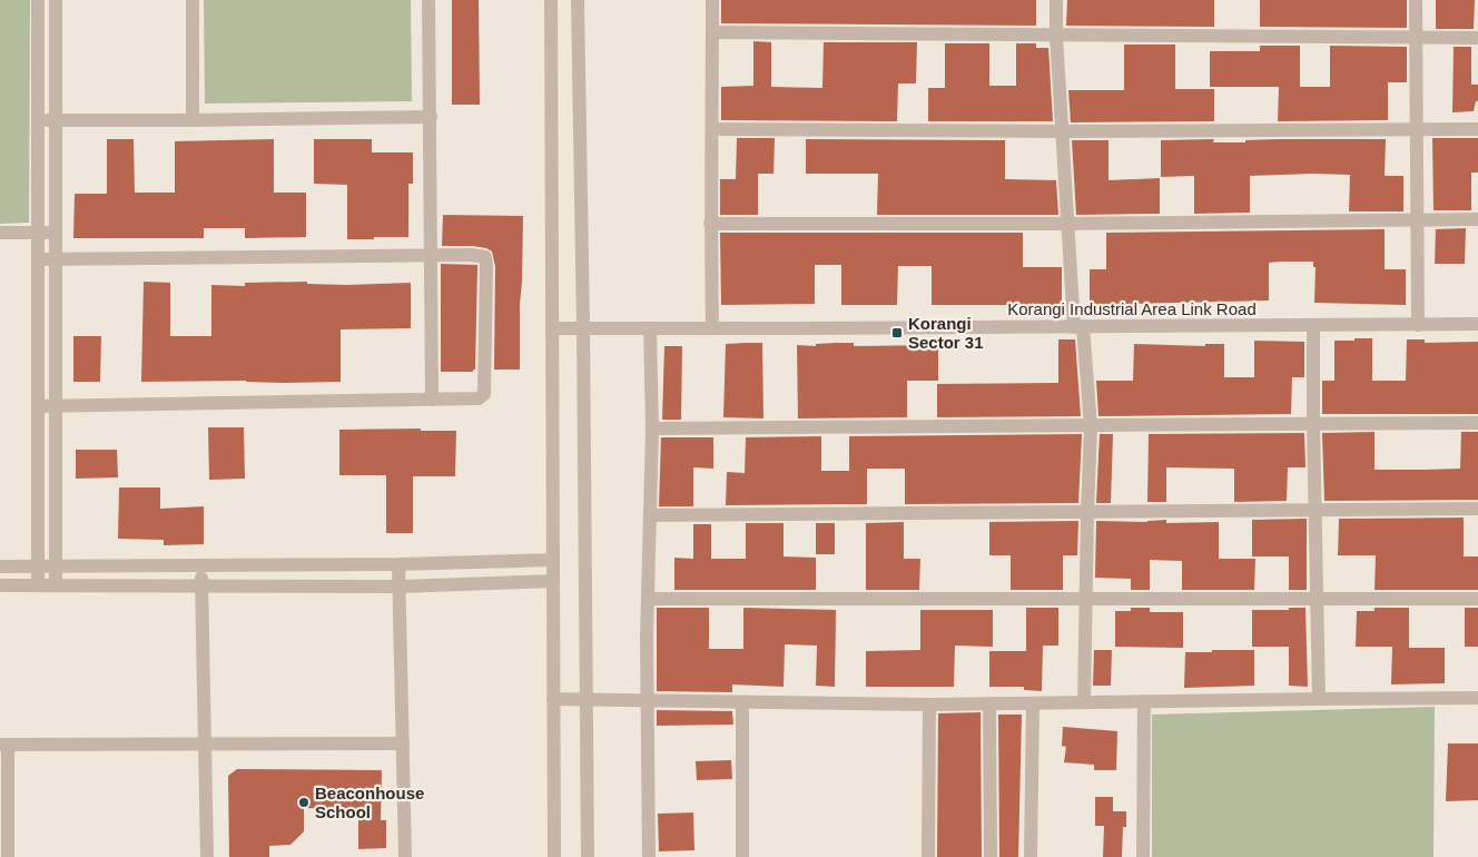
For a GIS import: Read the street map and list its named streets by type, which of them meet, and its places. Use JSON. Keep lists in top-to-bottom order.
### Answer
{
  "streets": {
    "street": ["Korangi Industrial Area Link Road"]
  },
  "places": {
    "transit": ["Korangi Sector 31"],
    "other": ["Beaconhouse School"]
  }
}
